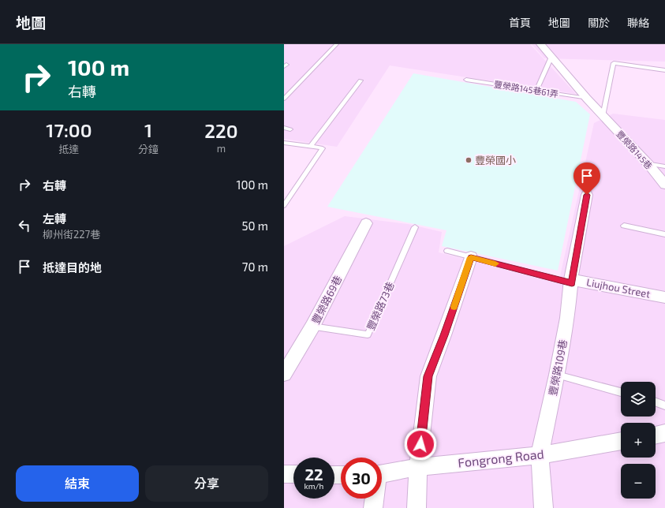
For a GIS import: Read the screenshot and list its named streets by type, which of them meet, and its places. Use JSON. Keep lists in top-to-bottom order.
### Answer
{
  "streets": {
    "street": [
      "豐榮路145巷",
      "Liujhou Street",
      "豐榮路69巷",
      "豐榮路109巷",
      "Fongrong Road"
    ],
    "lane": ["豐榮路145巷61弄", "豐榮路73巷"]
  },
  "crossings": [
    ["豐榮路145巷61弄", "豐榮路145巷"],
    ["Liujhou Street", "豐榮路109巷"],
    ["豐榮路69巷", "豐榮路73巷"],
    ["豐榮路109巷", "Fongrong Road"]
  ],
  "places": ["豐榮國小"],
  "page": {
    "header": "地圖",
    "nav": [
      "首頁",
      "地圖",
      "關於",
      "聯絡"
    ],
    "turn": ["100 m", "右轉"],
    "eta": [
      "17:00",
      "抵達",
      "1",
      "分鐘",
      "220",
      "m"
    ],
    "list": [
      {
        "name": "右轉",
        "value": "100 m"
      },
      {
        "name": "左轉",
        "note": "柳州街227巷",
        "value": "50 m"
      },
      {
        "name": "抵達目的地",
        "value": "70 m"
      }
    ],
    "map_buttons": ["+", "−"],
    "speed": "22 km/h",
    "limit": "30",
    "buttons": ["結束", "分享"]
  }
}
